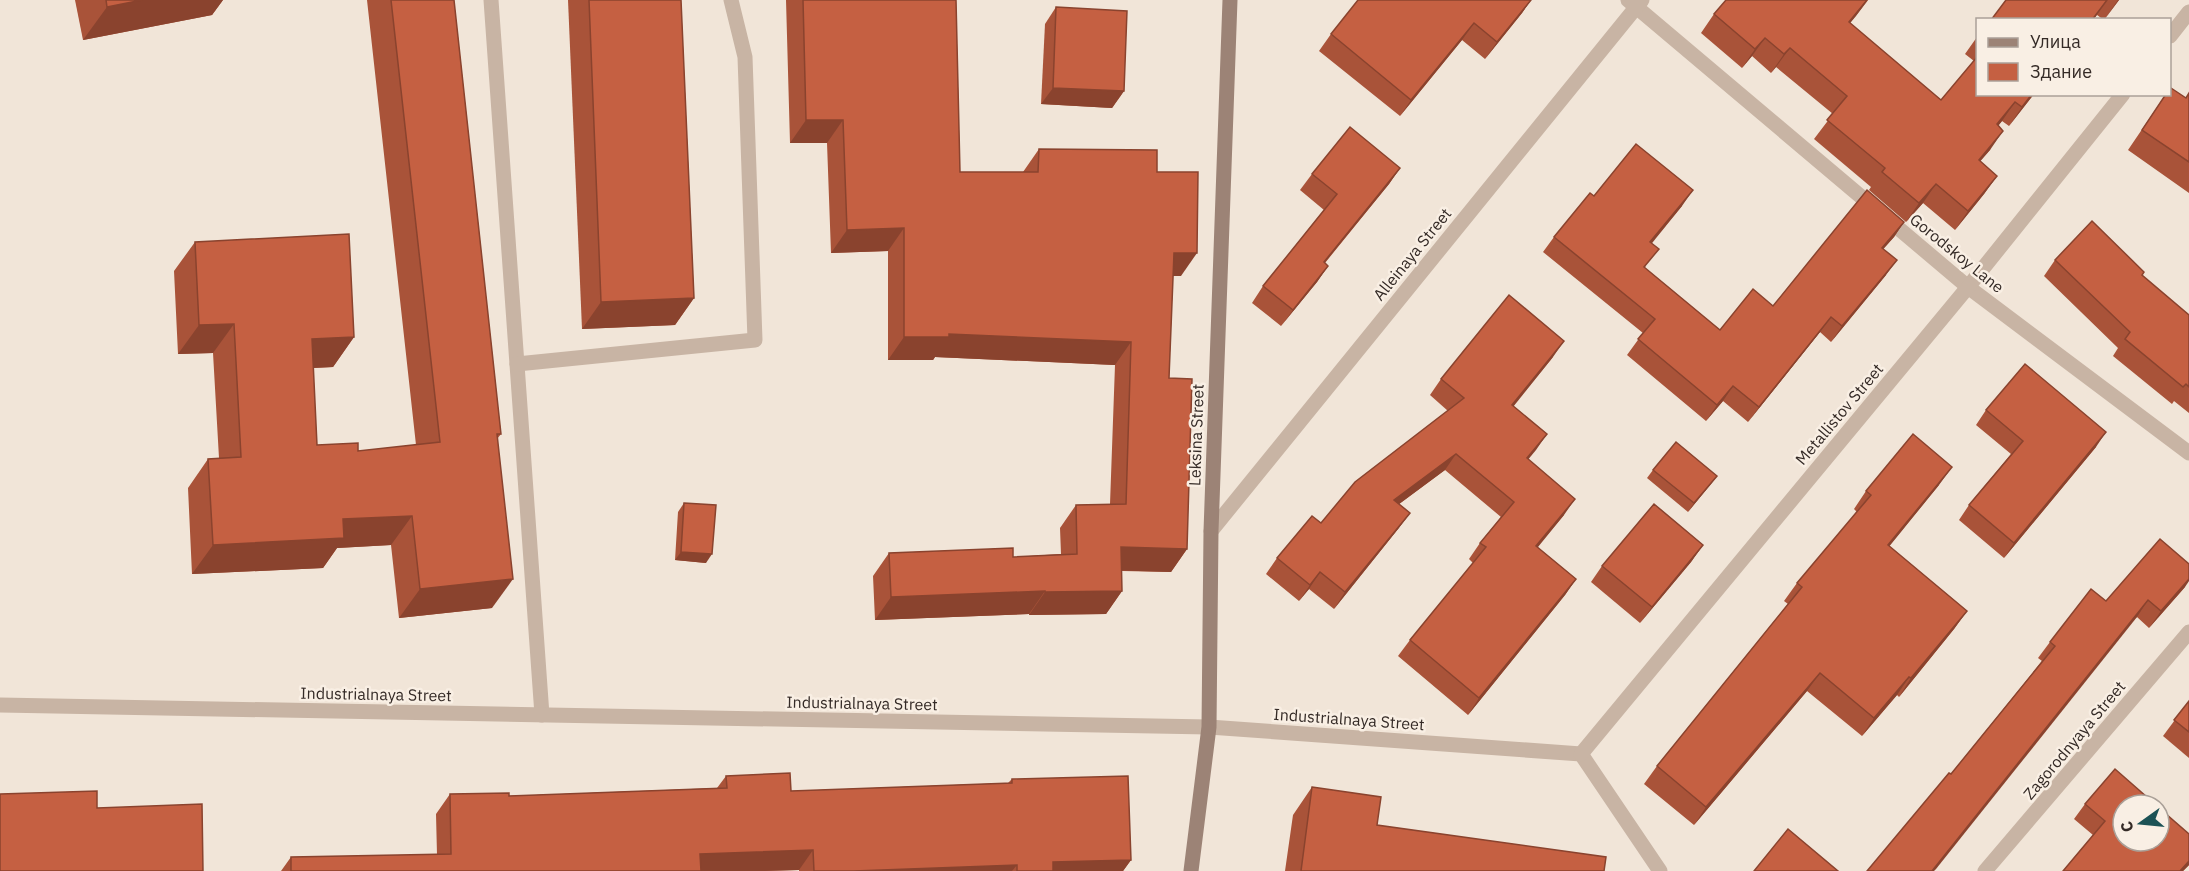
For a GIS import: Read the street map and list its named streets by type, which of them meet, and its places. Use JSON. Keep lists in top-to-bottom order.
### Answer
{
  "streets": {
    "street": [
      "Gorodskoy Lane",
      "Alleinaya Street",
      "Metallistov Street",
      "Leksina Street",
      "Industrialnaya Street",
      "Zagorodnyaya Street"
    ]
  },
  "crossings": [
    ["Gorodskoy Lane", "Alleinaya Street"],
    ["Gorodskoy Lane", "Metallistov Street"],
    ["Alleinaya Street", "Leksina Street"],
    ["Metallistov Street", "Industrialnaya Street"],
    ["Leksina Street", "Industrialnaya Street"]
  ],
  "legend": ["Улица", "Здание"],
  "north": "left"
}
